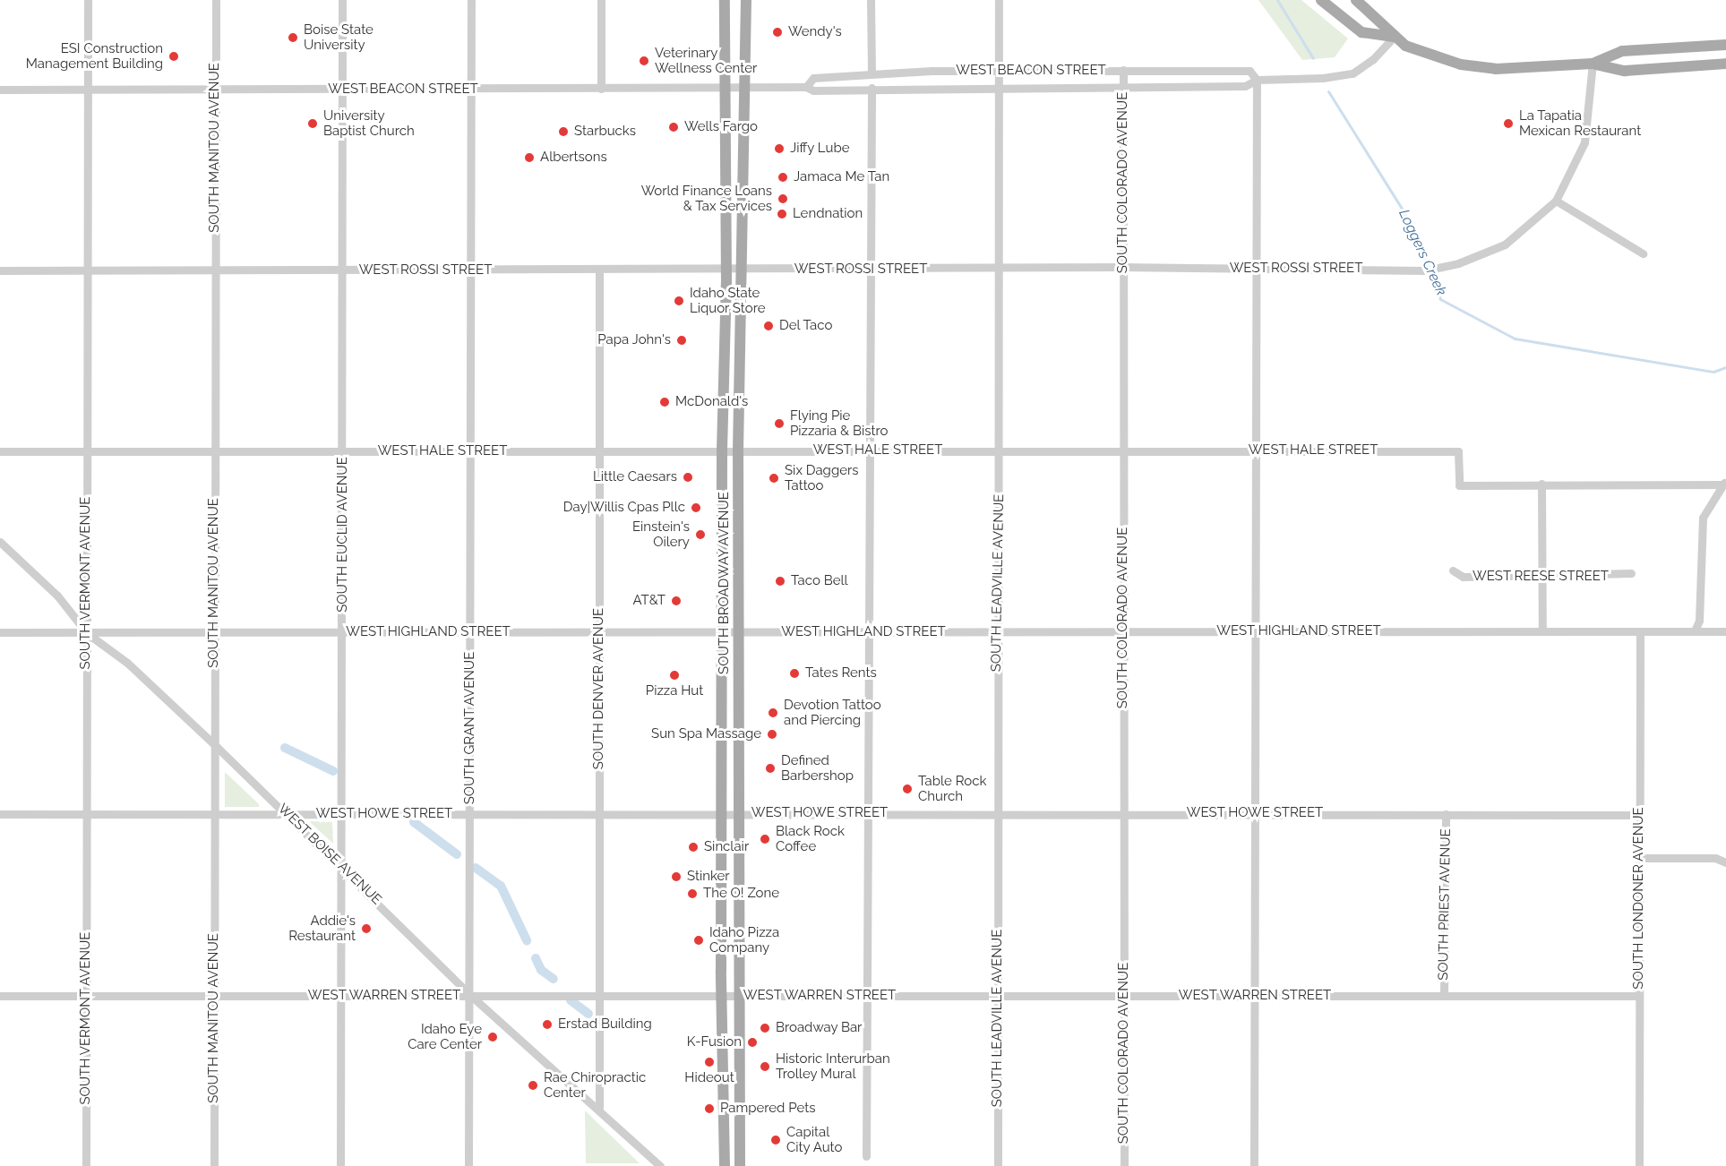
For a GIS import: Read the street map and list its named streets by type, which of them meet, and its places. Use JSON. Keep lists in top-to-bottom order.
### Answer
{
  "streets": {
    "main road": ["SOUTH BROADWAY AVENUE"],
    "street": [
      "WEST BEACON STREET",
      "SOUTH MANITOU AVENUE",
      "SOUTH COLORADO AVENUE",
      "WEST ROSSI STREET",
      "WEST HALE STREET",
      "SOUTH EUCLID AVENUE",
      "WEST REESE STREET",
      "SOUTH VERMONT AVENUE",
      "SOUTH LEADVILLE AVENUE",
      "WEST HIGHLAND STREET",
      "SOUTH DENVER AVENUE",
      "SOUTH GRANT AVENUE",
      "WEST HOWE STREET",
      "WEST BOISE AVENUE",
      "SOUTH LONDONER AVENUE",
      "SOUTH PRIEST AVENUE",
      "WEST WARREN STREET"
    ]
  },
  "crossings": [
    ["WEST BEACON STREET", "SOUTH MANITOU AVENUE"],
    ["WEST BEACON STREET", "SOUTH COLORADO AVENUE"],
    ["WEST BEACON STREET", "SOUTH EUCLID AVENUE"],
    ["WEST BEACON STREET", "SOUTH VERMONT AVENUE"],
    ["WEST BEACON STREET", "SOUTH BROADWAY AVENUE"],
    ["WEST BEACON STREET", "SOUTH LEADVILLE AVENUE"],
    ["WEST BEACON STREET", "SOUTH GRANT AVENUE"],
    ["SOUTH MANITOU AVENUE", "WEST ROSSI STREET"],
    ["SOUTH MANITOU AVENUE", "WEST HALE STREET"],
    ["SOUTH MANITOU AVENUE", "WEST HIGHLAND STREET"],
    ["SOUTH MANITOU AVENUE", "WEST HOWE STREET"],
    ["SOUTH MANITOU AVENUE", "WEST BOISE AVENUE"],
    ["SOUTH MANITOU AVENUE", "WEST WARREN STREET"],
    ["SOUTH COLORADO AVENUE", "WEST ROSSI STREET"],
    ["SOUTH COLORADO AVENUE", "WEST HALE STREET"],
    ["SOUTH COLORADO AVENUE", "WEST HIGHLAND STREET"],
    ["SOUTH COLORADO AVENUE", "WEST HOWE STREET"],
    ["SOUTH COLORADO AVENUE", "WEST WARREN STREET"],
    ["WEST ROSSI STREET", "SOUTH EUCLID AVENUE"],
    ["WEST ROSSI STREET", "SOUTH VERMONT AVENUE"],
    ["WEST ROSSI STREET", "SOUTH BROADWAY AVENUE"],
    ["WEST ROSSI STREET", "SOUTH LEADVILLE AVENUE"],
    ["WEST ROSSI STREET", "SOUTH DENVER AVENUE"],
    ["WEST ROSSI STREET", "SOUTH GRANT AVENUE"],
    ["WEST HALE STREET", "SOUTH EUCLID AVENUE"],
    ["WEST HALE STREET", "SOUTH VERMONT AVENUE"],
    ["WEST HALE STREET", "SOUTH BROADWAY AVENUE"],
    ["WEST HALE STREET", "SOUTH LEADVILLE AVENUE"],
    ["WEST HALE STREET", "SOUTH DENVER AVENUE"],
    ["WEST HALE STREET", "SOUTH GRANT AVENUE"],
    ["SOUTH EUCLID AVENUE", "WEST HIGHLAND STREET"],
    ["SOUTH EUCLID AVENUE", "WEST HOWE STREET"],
    ["SOUTH EUCLID AVENUE", "WEST BOISE AVENUE"],
    ["SOUTH EUCLID AVENUE", "WEST WARREN STREET"],
    ["SOUTH VERMONT AVENUE", "WEST HIGHLAND STREET"],
    ["SOUTH VERMONT AVENUE", "WEST HOWE STREET"],
    ["SOUTH VERMONT AVENUE", "WEST BOISE AVENUE"],
    ["SOUTH VERMONT AVENUE", "WEST WARREN STREET"],
    ["SOUTH BROADWAY AVENUE", "WEST HIGHLAND STREET"],
    ["SOUTH BROADWAY AVENUE", "WEST HOWE STREET"],
    ["SOUTH BROADWAY AVENUE", "WEST WARREN STREET"],
    ["SOUTH LEADVILLE AVENUE", "WEST HIGHLAND STREET"],
    ["SOUTH LEADVILLE AVENUE", "WEST HOWE STREET"],
    ["SOUTH LEADVILLE AVENUE", "WEST WARREN STREET"],
    ["WEST HIGHLAND STREET", "SOUTH DENVER AVENUE"],
    ["WEST HIGHLAND STREET", "SOUTH GRANT AVENUE"],
    ["WEST HIGHLAND STREET", "WEST BOISE AVENUE"],
    ["WEST HIGHLAND STREET", "SOUTH LONDONER AVENUE"],
    ["SOUTH DENVER AVENUE", "WEST HOWE STREET"],
    ["SOUTH DENVER AVENUE", "WEST BOISE AVENUE"],
    ["SOUTH DENVER AVENUE", "WEST WARREN STREET"],
    ["SOUTH GRANT AVENUE", "WEST HOWE STREET"],
    ["SOUTH GRANT AVENUE", "WEST BOISE AVENUE"],
    ["SOUTH GRANT AVENUE", "WEST WARREN STREET"],
    ["WEST HOWE STREET", "WEST BOISE AVENUE"],
    ["WEST HOWE STREET", "SOUTH LONDONER AVENUE"],
    ["WEST HOWE STREET", "SOUTH PRIEST AVENUE"],
    ["WEST BOISE AVENUE", "WEST WARREN STREET"],
    ["SOUTH LONDONER AVENUE", "WEST WARREN STREET"],
    ["SOUTH PRIEST AVENUE", "WEST WARREN STREET"]
  ],
  "water": ["Loggers Creek"],
  "places": [
    "Wendy's",
    "Boise State University",
    "ESI Construction Management Building",
    "Veterinary Wellness Center",
    "University Baptist Church",
    "La Tapatia Mexican Restaurant",
    "Wells Fargo",
    "Starbucks",
    "Jiffy Lube",
    "Albertsons",
    "Jamaca Me Tan",
    "World Finance Loans & Tax Services",
    "Lendnation",
    "Idaho State Liquor Store",
    "Del Taco",
    "Papa John's",
    "McDonald's",
    "Flying Pie Pizzaria & Bistro",
    "Little Caesars",
    "Six Daggers Tattoo",
    "Day|Willis Cpas Pllc",
    "Einstein's Oilery",
    "Taco Bell",
    "AT&T",
    "Tates Rents",
    "Pizza Hut",
    "Devotion Tattoo and Piercing",
    "Sun Spa Massage",
    "Defined Barbershop",
    "Table Rock Church",
    "Black Rock Coffee",
    "Sinclair",
    "Stinker",
    "The O! Zone",
    "Addie's Restaurant",
    "Idaho Pizza Company",
    "Erstad Building",
    "Broadway Bar",
    "Idaho Eye Care Center",
    "K-Fusion",
    "Hideout",
    "Historic Interurban Trolley Mural",
    "Rae Chiropractic Center",
    "Pampered Pets",
    "Capital City Auto"
  ]
}
